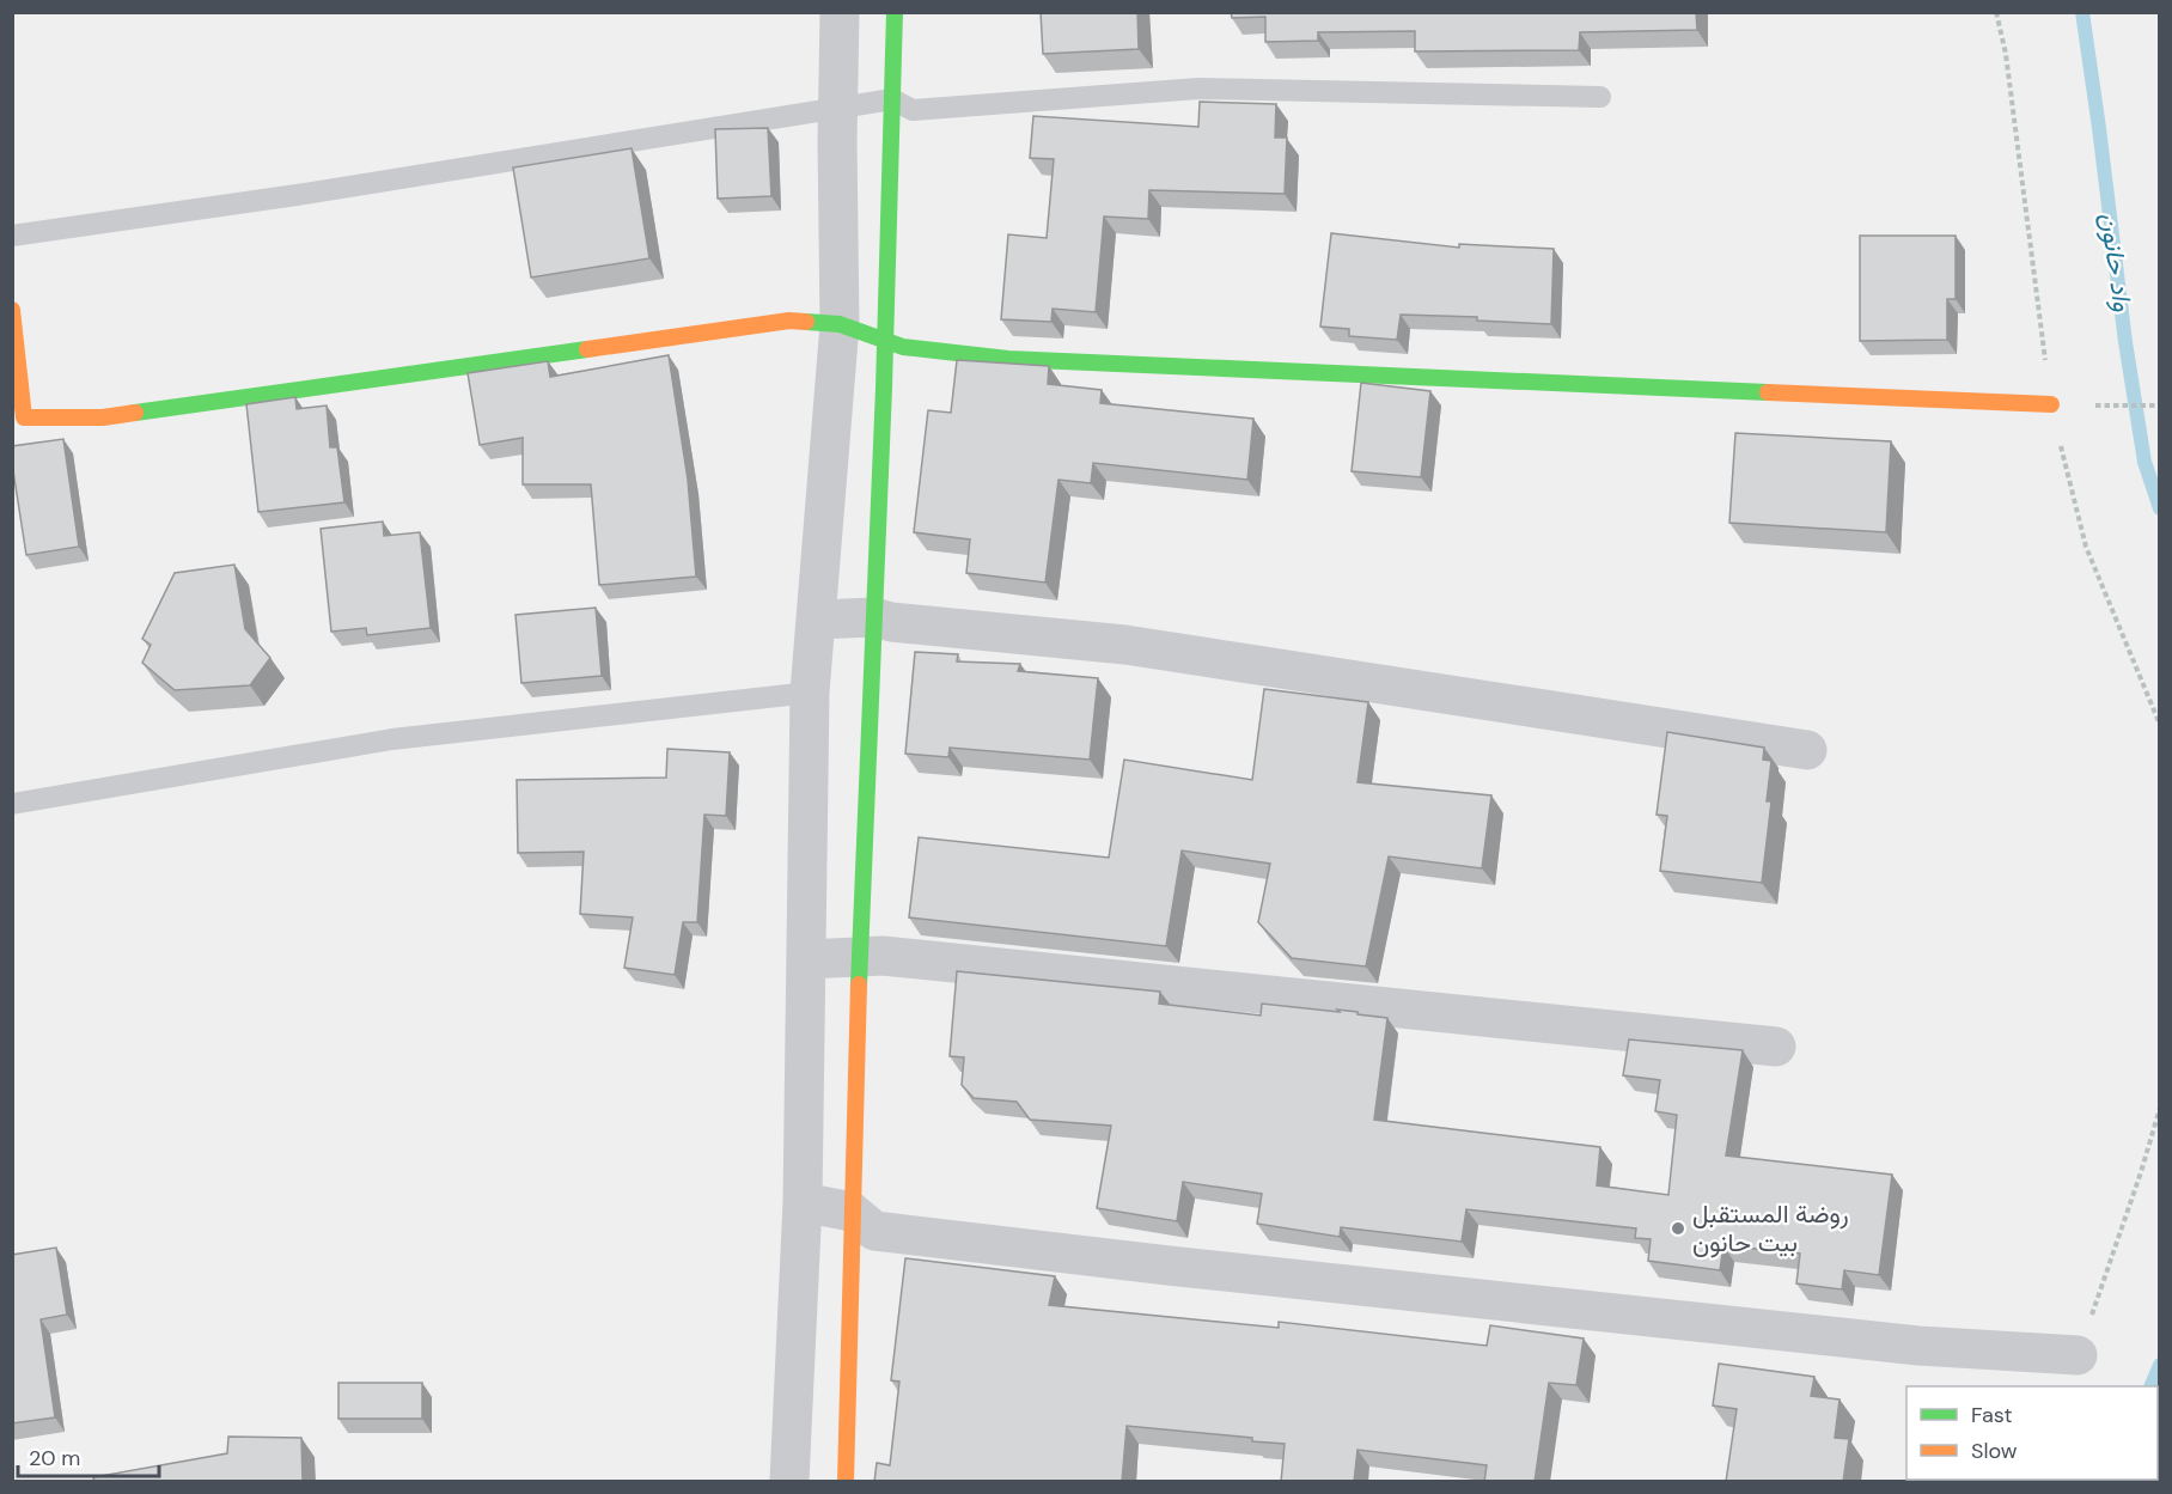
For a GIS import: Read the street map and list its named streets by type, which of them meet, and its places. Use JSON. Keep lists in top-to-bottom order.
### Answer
{
  "water": ["واد حانون"],
  "places": ["روضة المستقبل بيت حانون"],
  "legend": ["Fast", "Slow"],
  "scale_bar": "20 m"
}
